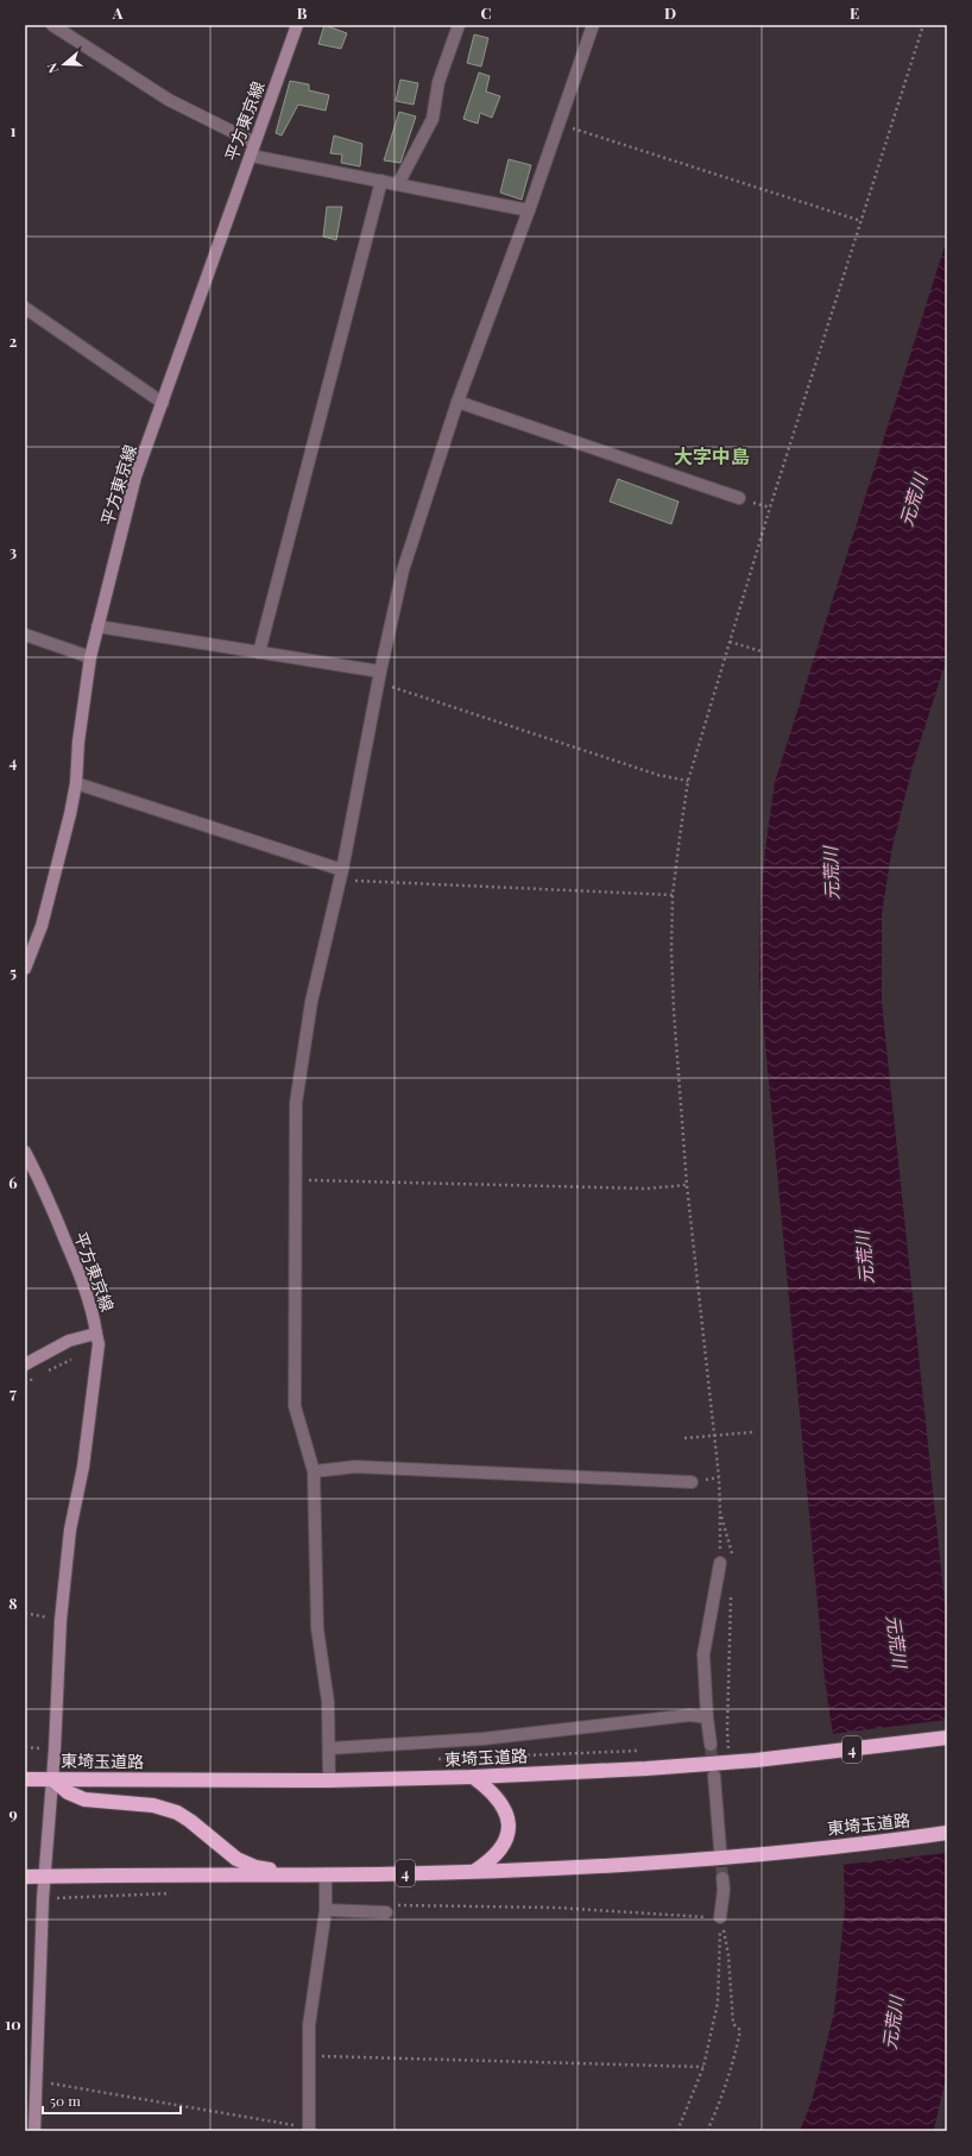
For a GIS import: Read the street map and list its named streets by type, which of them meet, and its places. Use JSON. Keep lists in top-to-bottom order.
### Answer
{
  "streets": {
    "highway": ["4", "東埼玉道路"],
    "main road": ["平方東京線"]
  },
  "crossings": [
    ["4", "東埼玉道路"]
  ],
  "districts": ["大字中島"],
  "water": ["元荒川"],
  "scale_bar": "50 m",
  "north": "left",
  "grid": {
    "columns": [
      "A",
      "B",
      "C",
      "D",
      "E"
    ],
    "rows": [
      "1",
      "2",
      "3",
      "4",
      "5",
      "6",
      "7",
      "8",
      "9",
      "10"
    ]
  }
}
